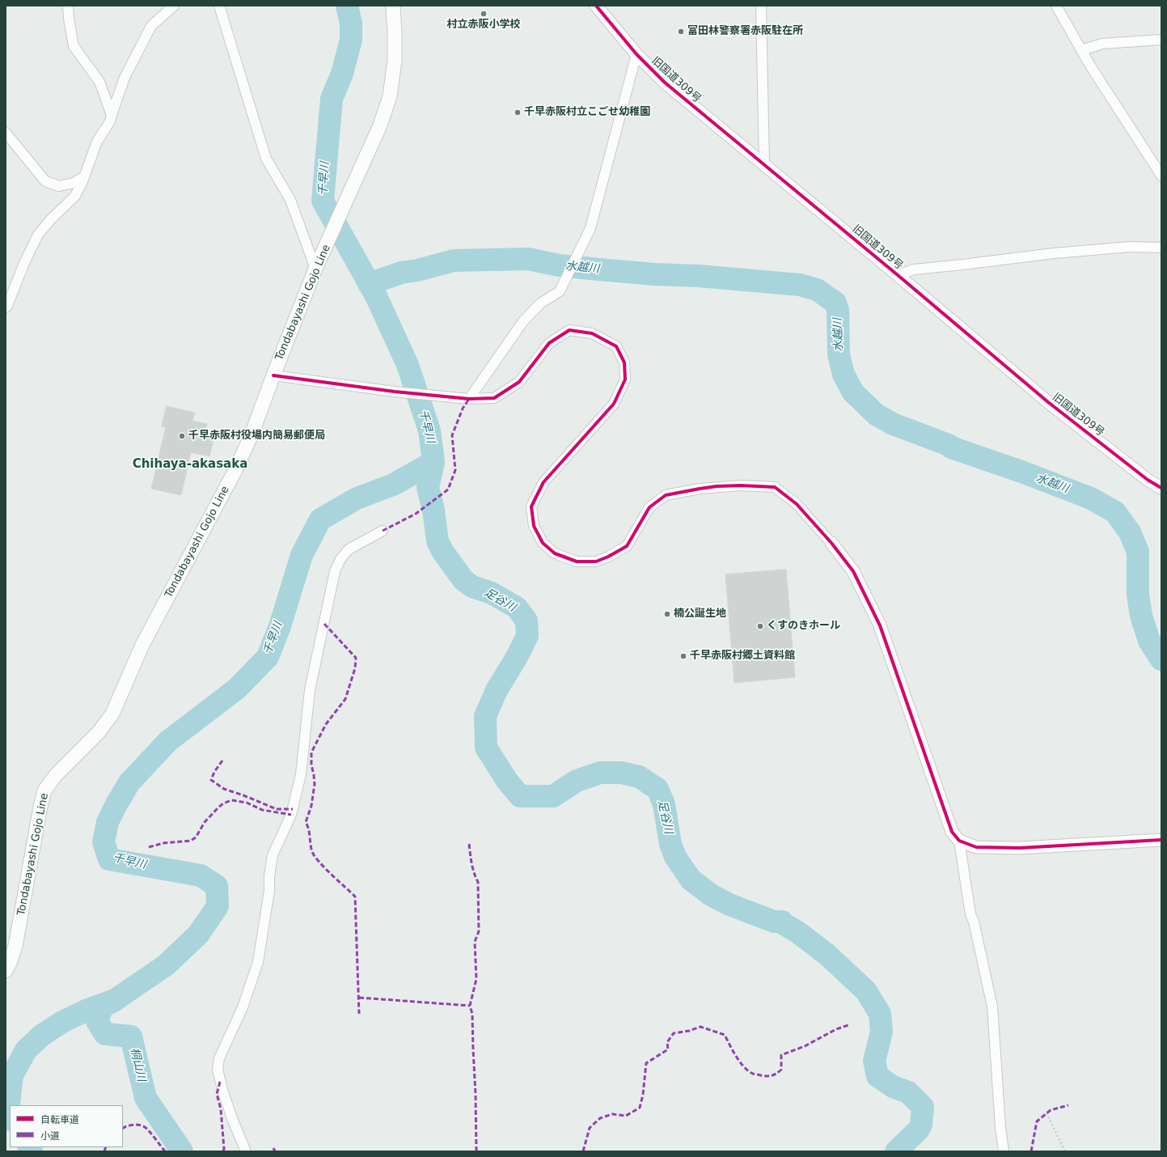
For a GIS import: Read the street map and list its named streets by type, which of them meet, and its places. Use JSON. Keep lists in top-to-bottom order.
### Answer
{
  "streets": {
    "main road": ["Tondabayashi Gojo Line"],
    "street": ["旧国道309号"]
  },
  "districts": ["Chihaya-akasaka"],
  "water": [
    "千早川",
    "水越川",
    "足谷川",
    "桐山川"
  ],
  "places": [
    "村立赤阪小学校",
    "富田林警察署赤阪駐在所",
    "千早赤阪村立こごせ幼稚園",
    "千早赤阪村役場内簡易郵便局",
    "楠公誕生地",
    "くすのきホール",
    "千早赤阪村郷土資料館"
  ],
  "legend": ["自転車道", "小道"]
}
